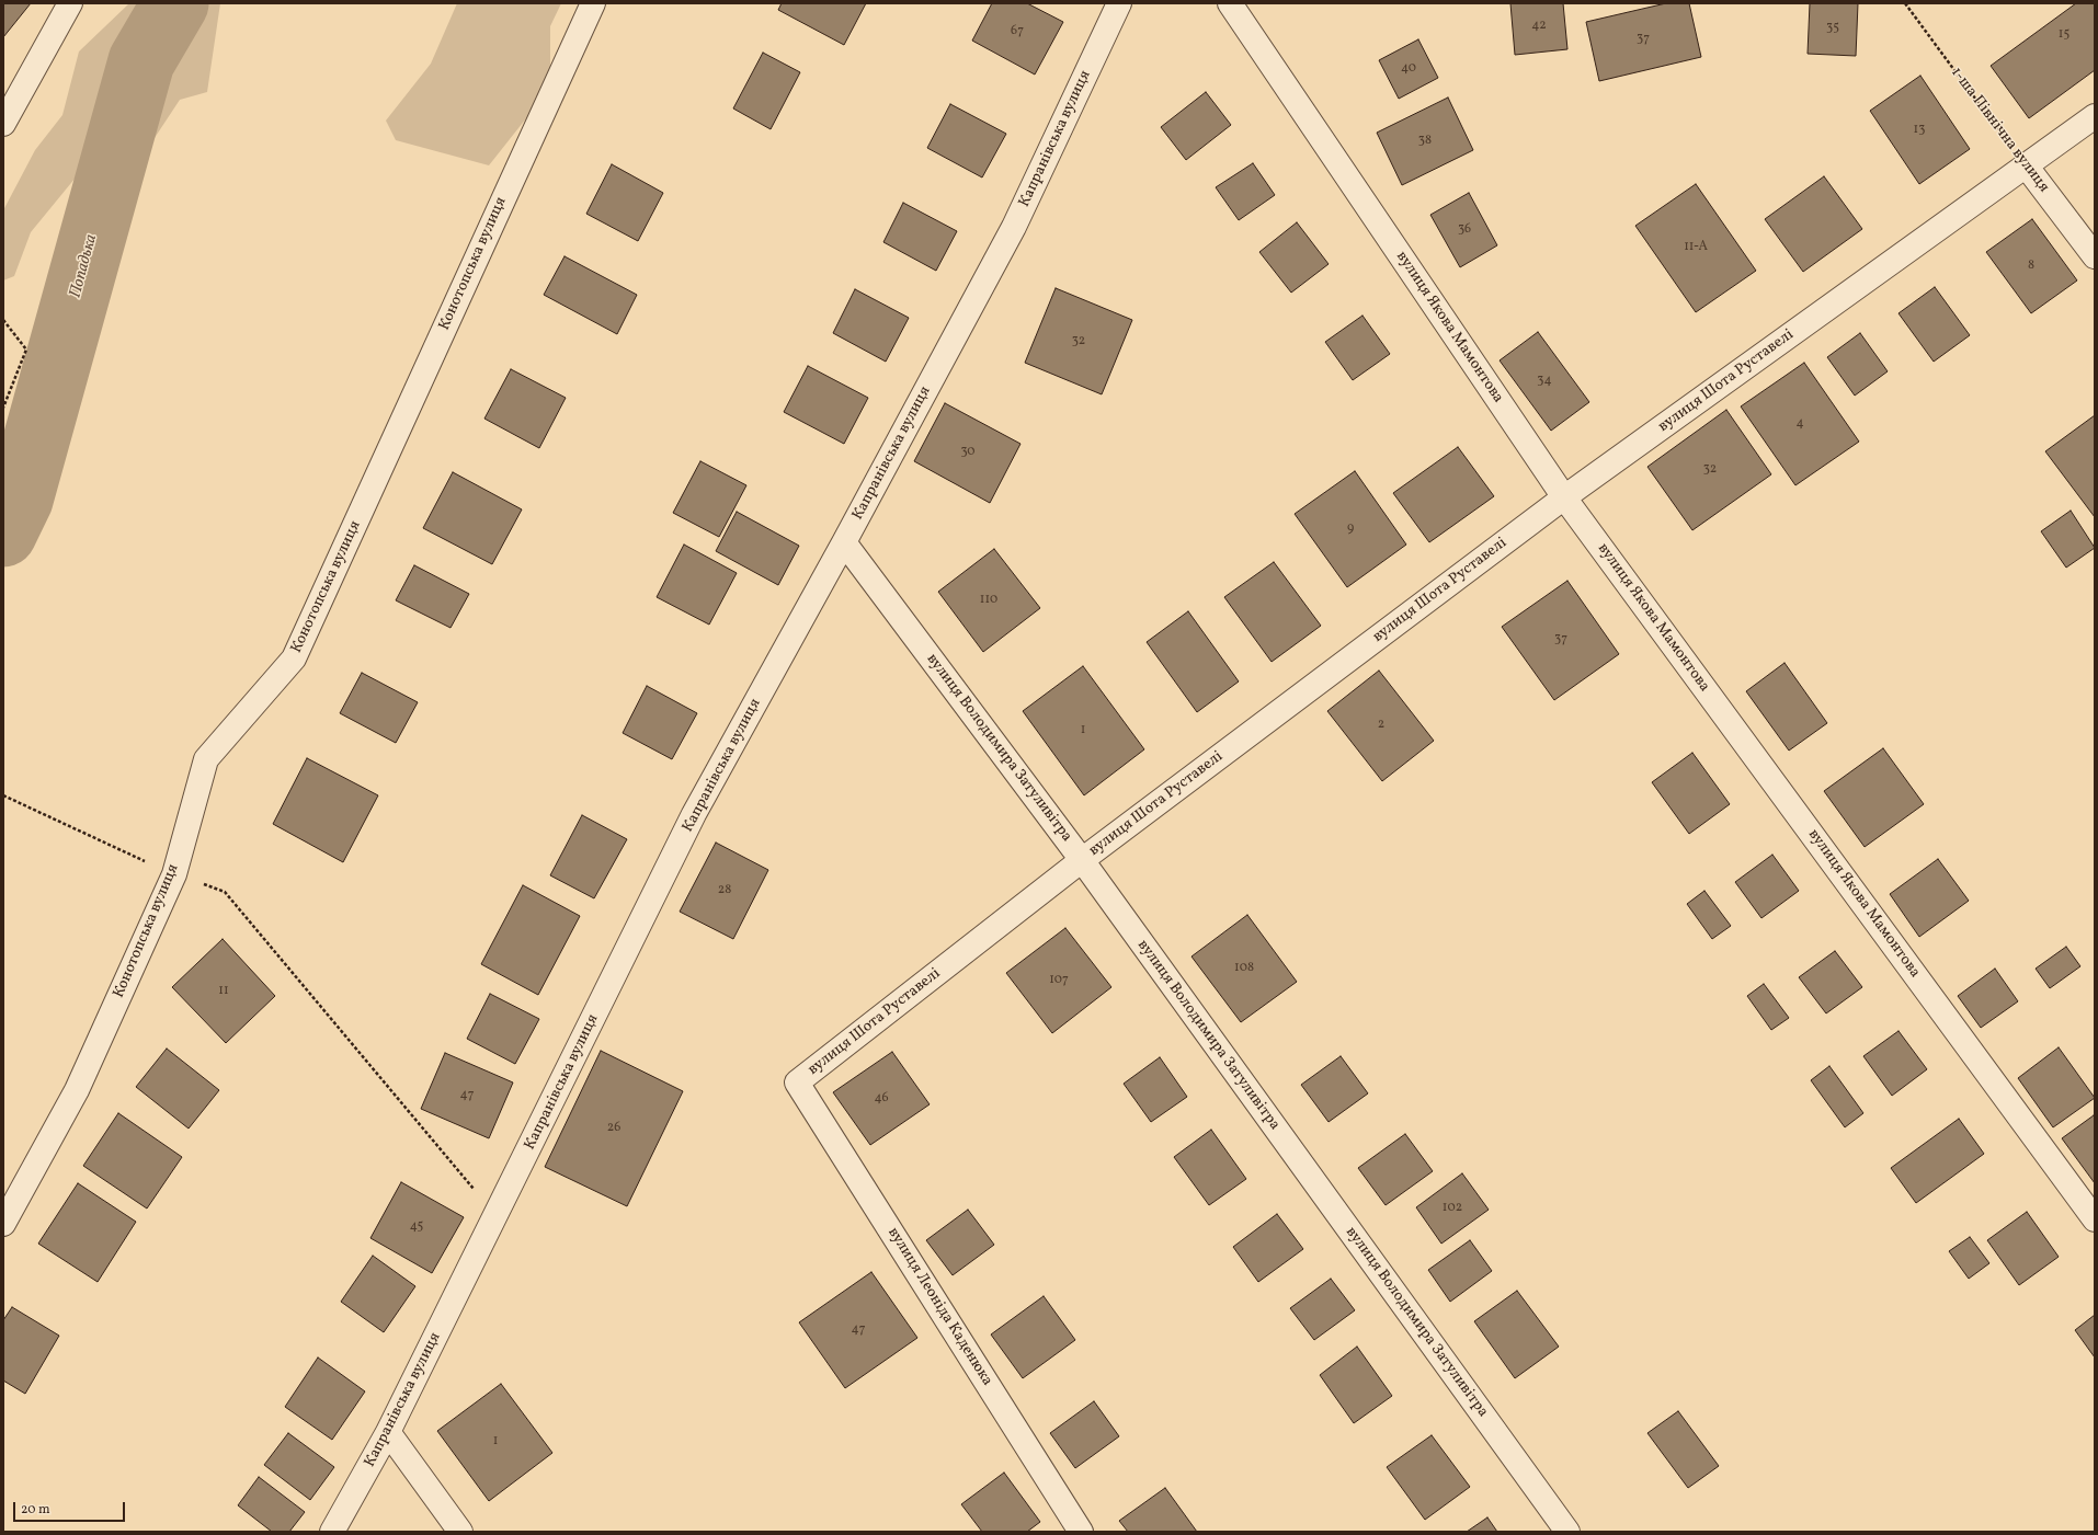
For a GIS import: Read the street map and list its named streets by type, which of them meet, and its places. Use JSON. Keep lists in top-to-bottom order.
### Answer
{
  "streets": {
    "street": [
      "1-ша Північна вулиця",
      "Капранівська вулиця",
      "Конотопська вулиця",
      "вулиця Якова Мамонтова",
      "вулиця Шота Руставелі",
      "вулиця Володимира Затуливітра",
      "вулиця Леоніда Каденюка"
    ]
  },
  "crossings": [
    ["1-ша Північна вулиця", "вулиця Шота Руставелі"],
    ["Капранівська вулиця", "вулиця Володимира Затуливітра"],
    ["вулиця Якова Мамонтова", "вулиця Шота Руставелі"],
    ["вулиця Шота Руставелі", "вулиця Володимира Затуливітра"],
    ["вулиця Шота Руставелі", "вулиця Леоніда Каденюка"]
  ],
  "water": ["Попадька"],
  "house_numbers": [
    "42",
    "35",
    "67",
    "15",
    "37",
    "40",
    "13",
    "38",
    "36",
    "11-А",
    "8",
    "32",
    "34",
    "4",
    "30",
    "32",
    "9",
    "110",
    "37",
    "2",
    "1",
    "28",
    "108",
    "107",
    "11",
    "47",
    "46",
    "26",
    "102",
    "45",
    "47",
    "1"
  ],
  "scale_bar": "20 m"
}
